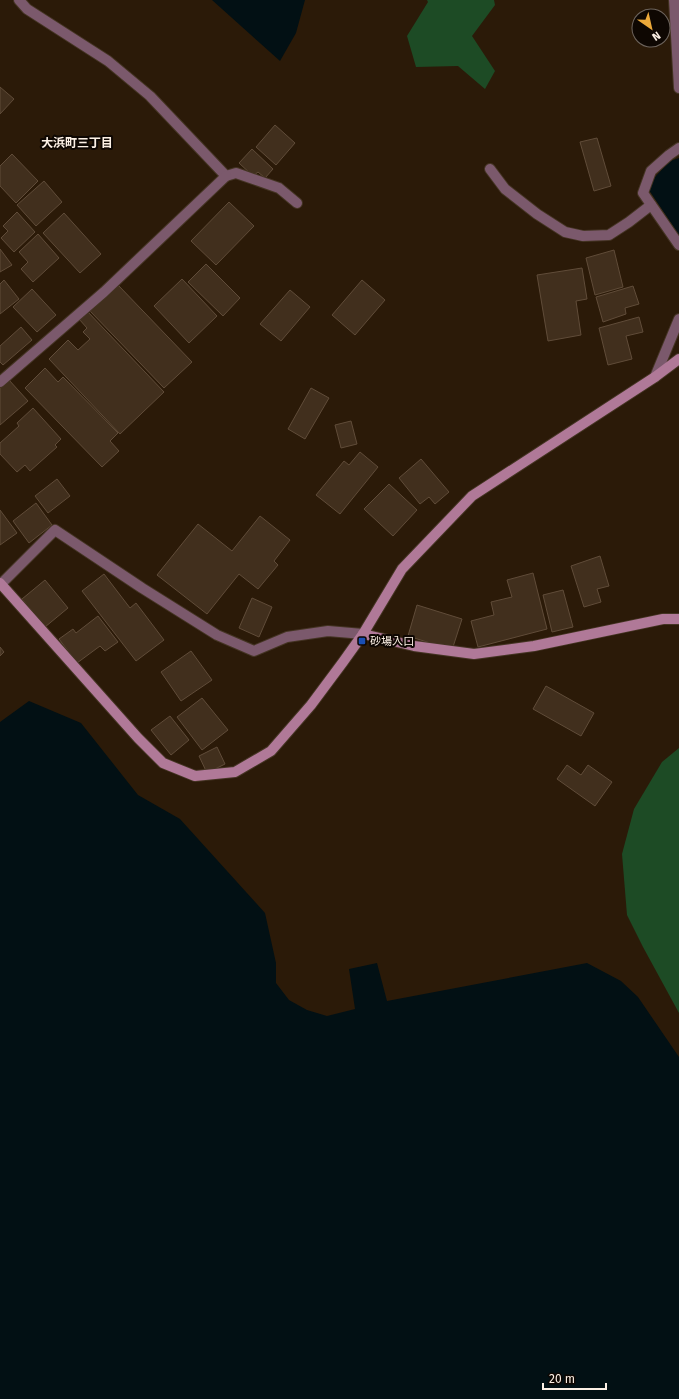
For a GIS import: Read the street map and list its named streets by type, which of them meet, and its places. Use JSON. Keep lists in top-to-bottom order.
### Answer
{
  "districts": ["大浜町三丁目"],
  "places": {
    "transit": ["砂場入口"]
  },
  "scale_bar": "20 m",
  "north": "bottom right"
}
